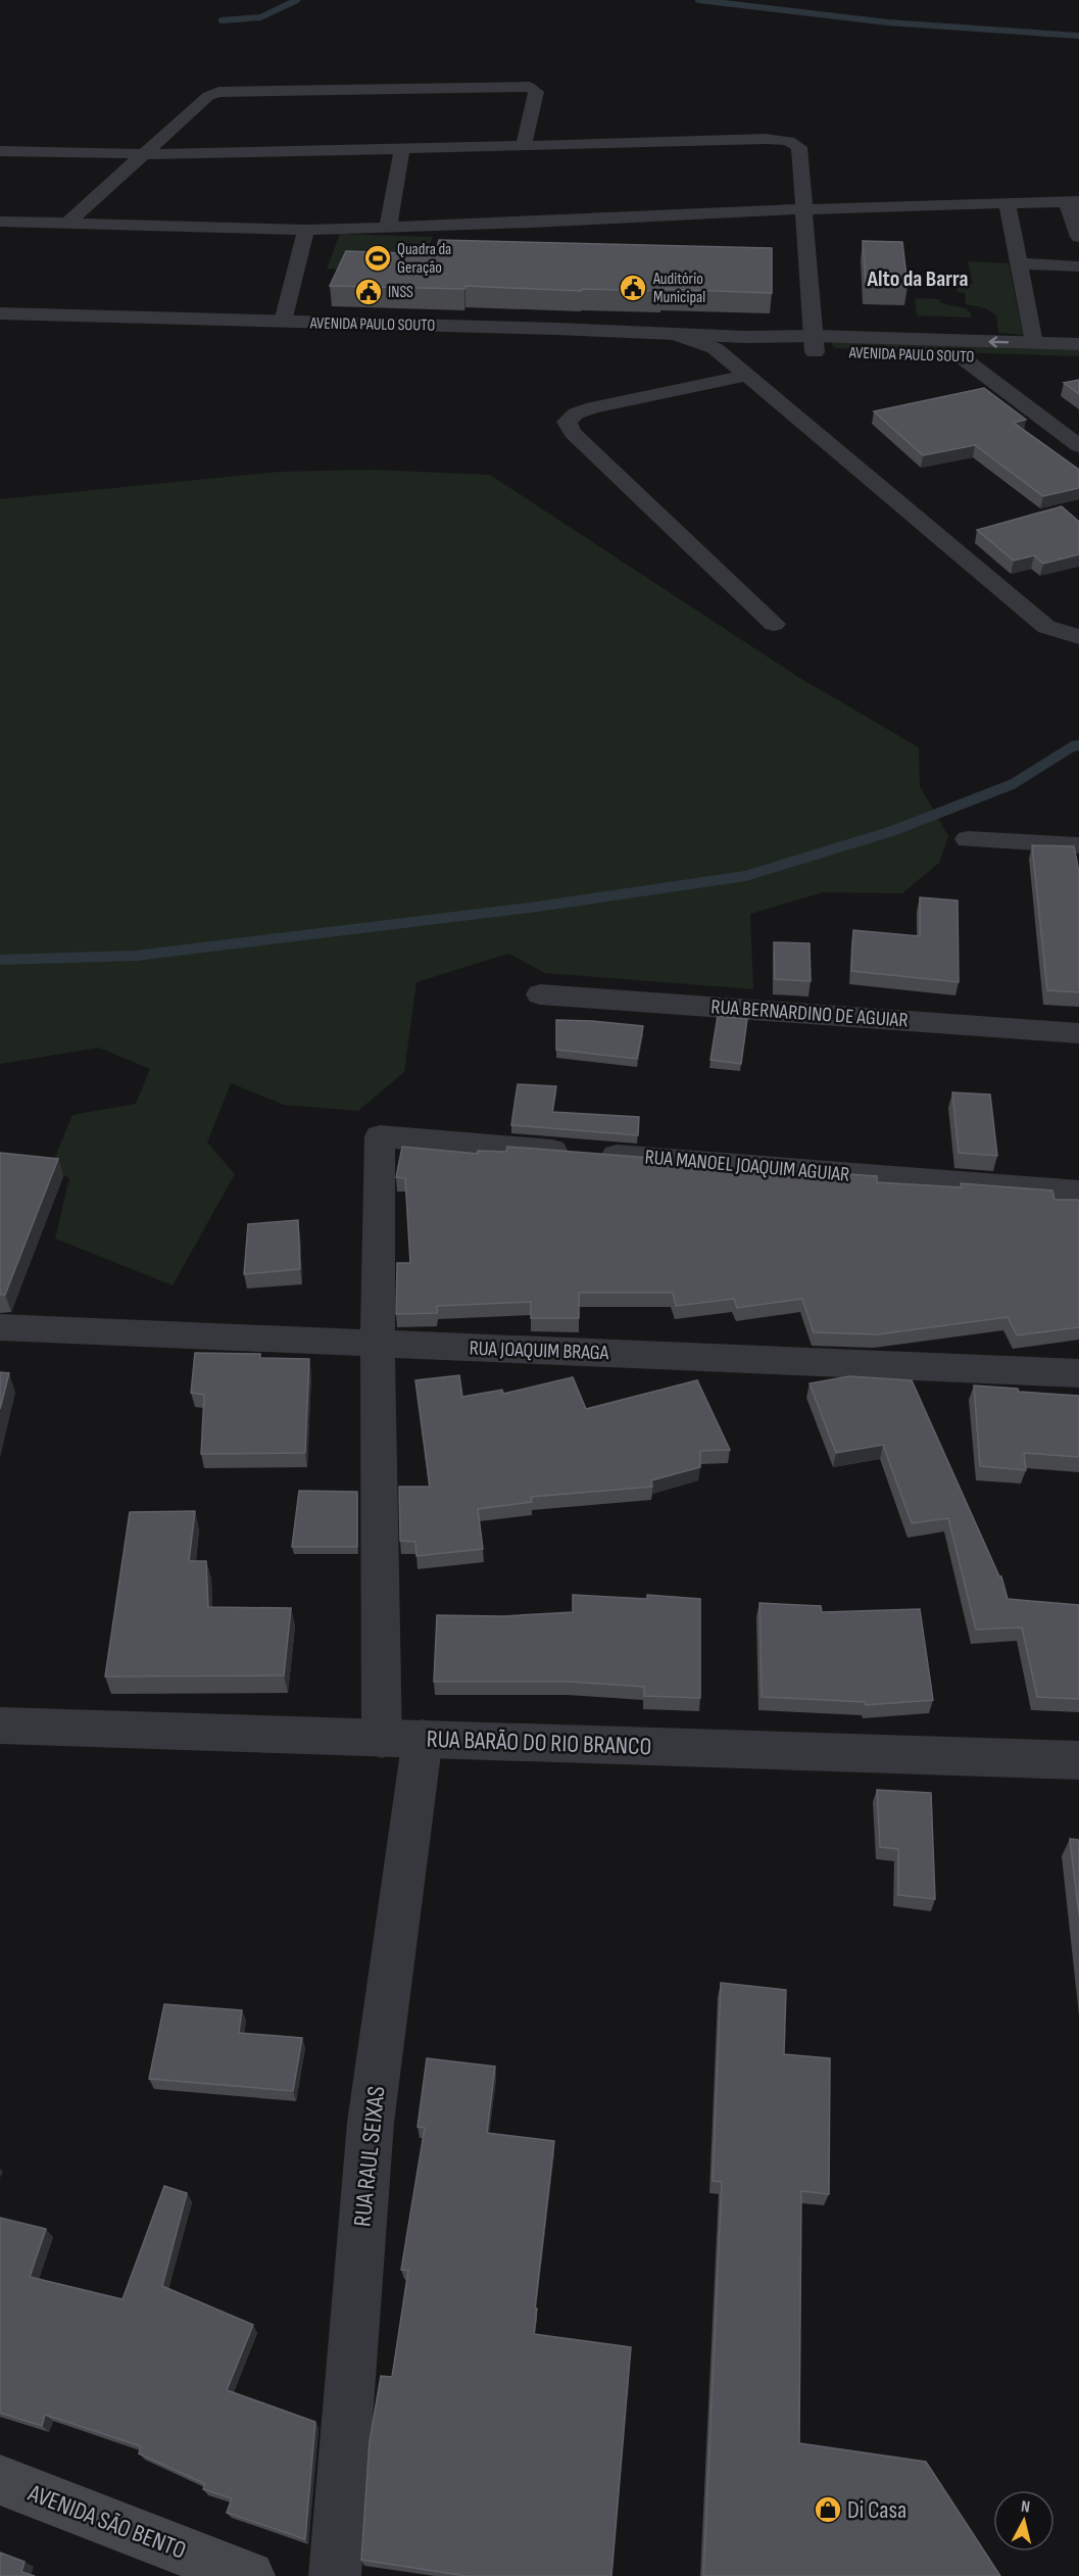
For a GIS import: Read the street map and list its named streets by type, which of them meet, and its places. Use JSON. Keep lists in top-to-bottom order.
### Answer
{
  "streets": {
    "main road": ["AVENIDA SÃO BENTO"],
    "street": [
      "AVENIDA PAULO SOUTO",
      "RUA BERNARDINO DE AGUIAR",
      "RUA MANOEL JOAQUIM AGUIAR",
      "RUA JOAQUIM BRAGA",
      "RUA BARÃO DO RIO BRANCO",
      "RUA RAUL SEIXAS"
    ]
  },
  "crossings": [
    ["RUA MANOEL JOAQUIM AGUIAR", "RUA RAUL SEIXAS"],
    ["RUA JOAQUIM BRAGA", "RUA RAUL SEIXAS"],
    ["RUA BARÃO DO RIO BRANCO", "RUA RAUL SEIXAS"]
  ],
  "districts": ["Alto da Barra"],
  "places": {
    "sports": ["Quadra da Geração"],
    "public building": ["Auditório Municipal", "INSS"],
    "shop": ["Di Casa"]
  },
  "north": "top"
}
